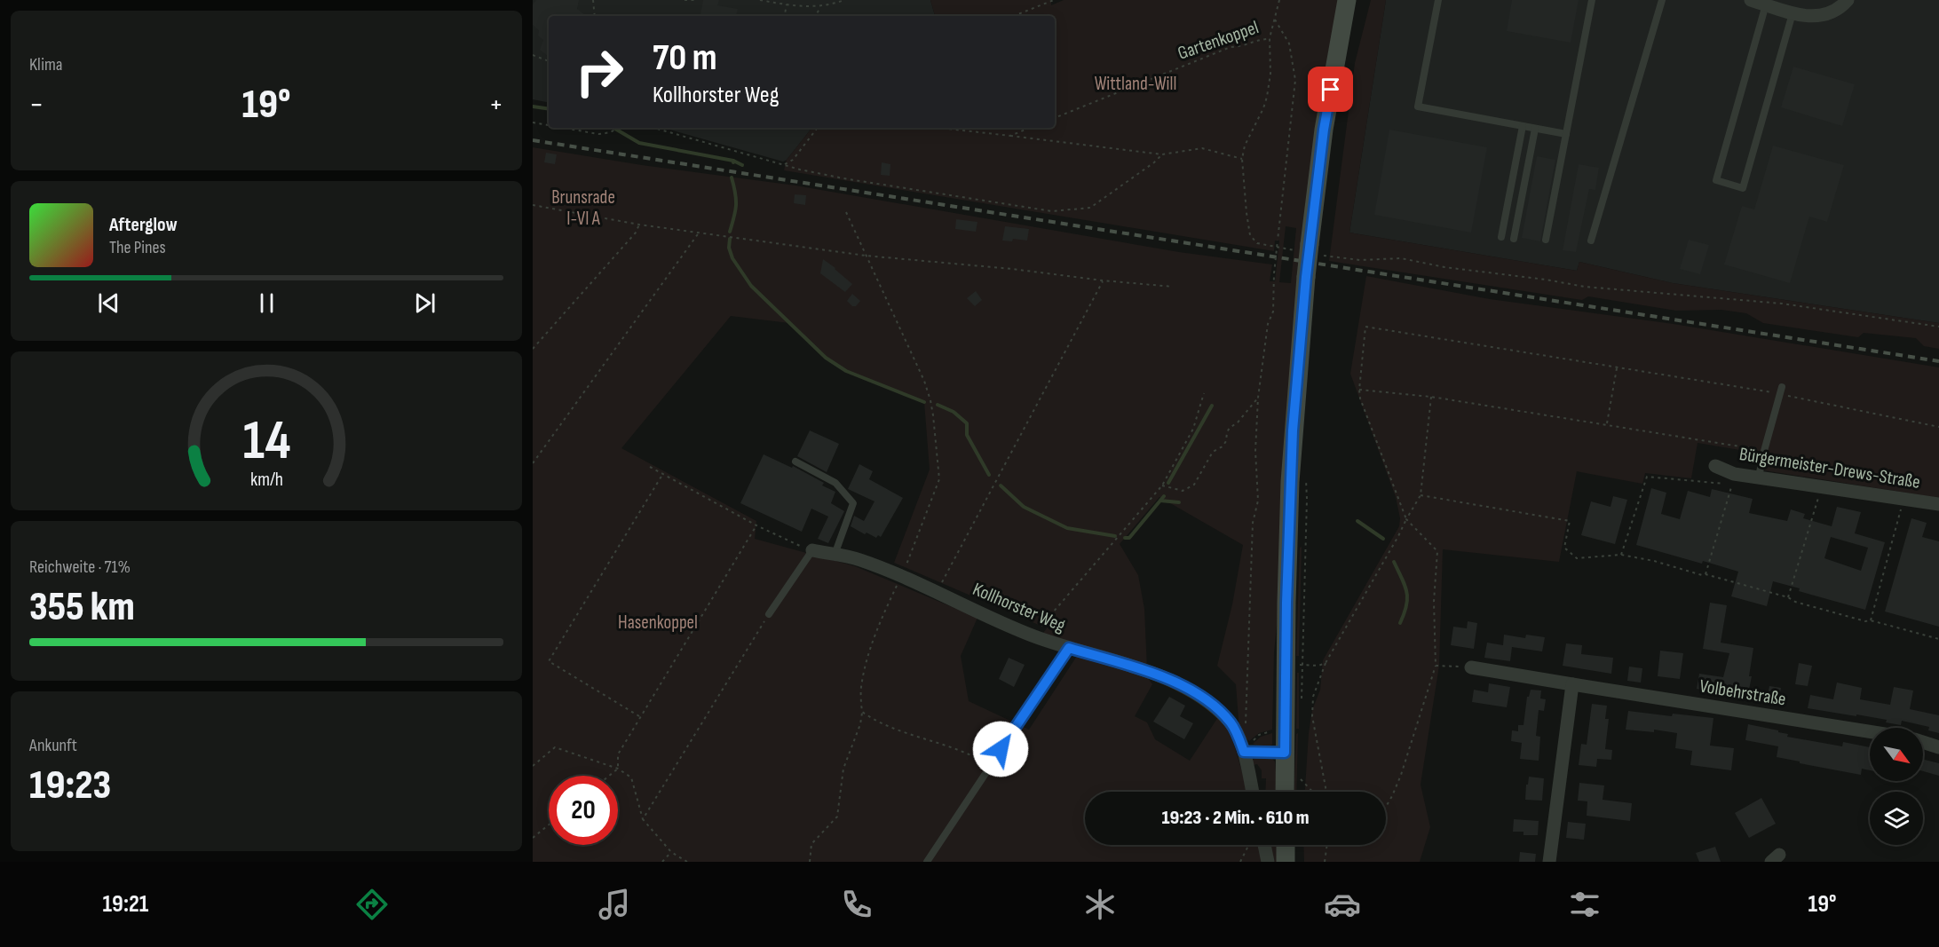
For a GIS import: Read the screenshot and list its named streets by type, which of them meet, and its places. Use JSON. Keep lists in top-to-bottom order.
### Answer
{
  "streets": {
    "street": ["Bürgermeister-Drews-Straße", "Kollhorster Weg", "Volbehrstraße"],
    "path": ["Gartenkoppel"]
  },
  "parks": ["Wittland-Will", "Brunsrade I-VI A", "Hasenkoppel"],
  "north": "bottom right",
  "page": {
    "tile": [
      "Klima",
      ["Reichweite · 71%", "355 km"],
      ["Ankunft", "19:23"]
    ],
    "turn": ["70 m", "Kollhorster Weg"],
    "heat": ["−", "19°", "+"],
    "song": ["Afterglow", "The Pines"],
    "limit": "20",
    "trip": "19:23 · 2 Min. · 610 m",
    "tabs": ["19:21", "19°"],
    "gauge": ["14", "km/h"]
  }
}
